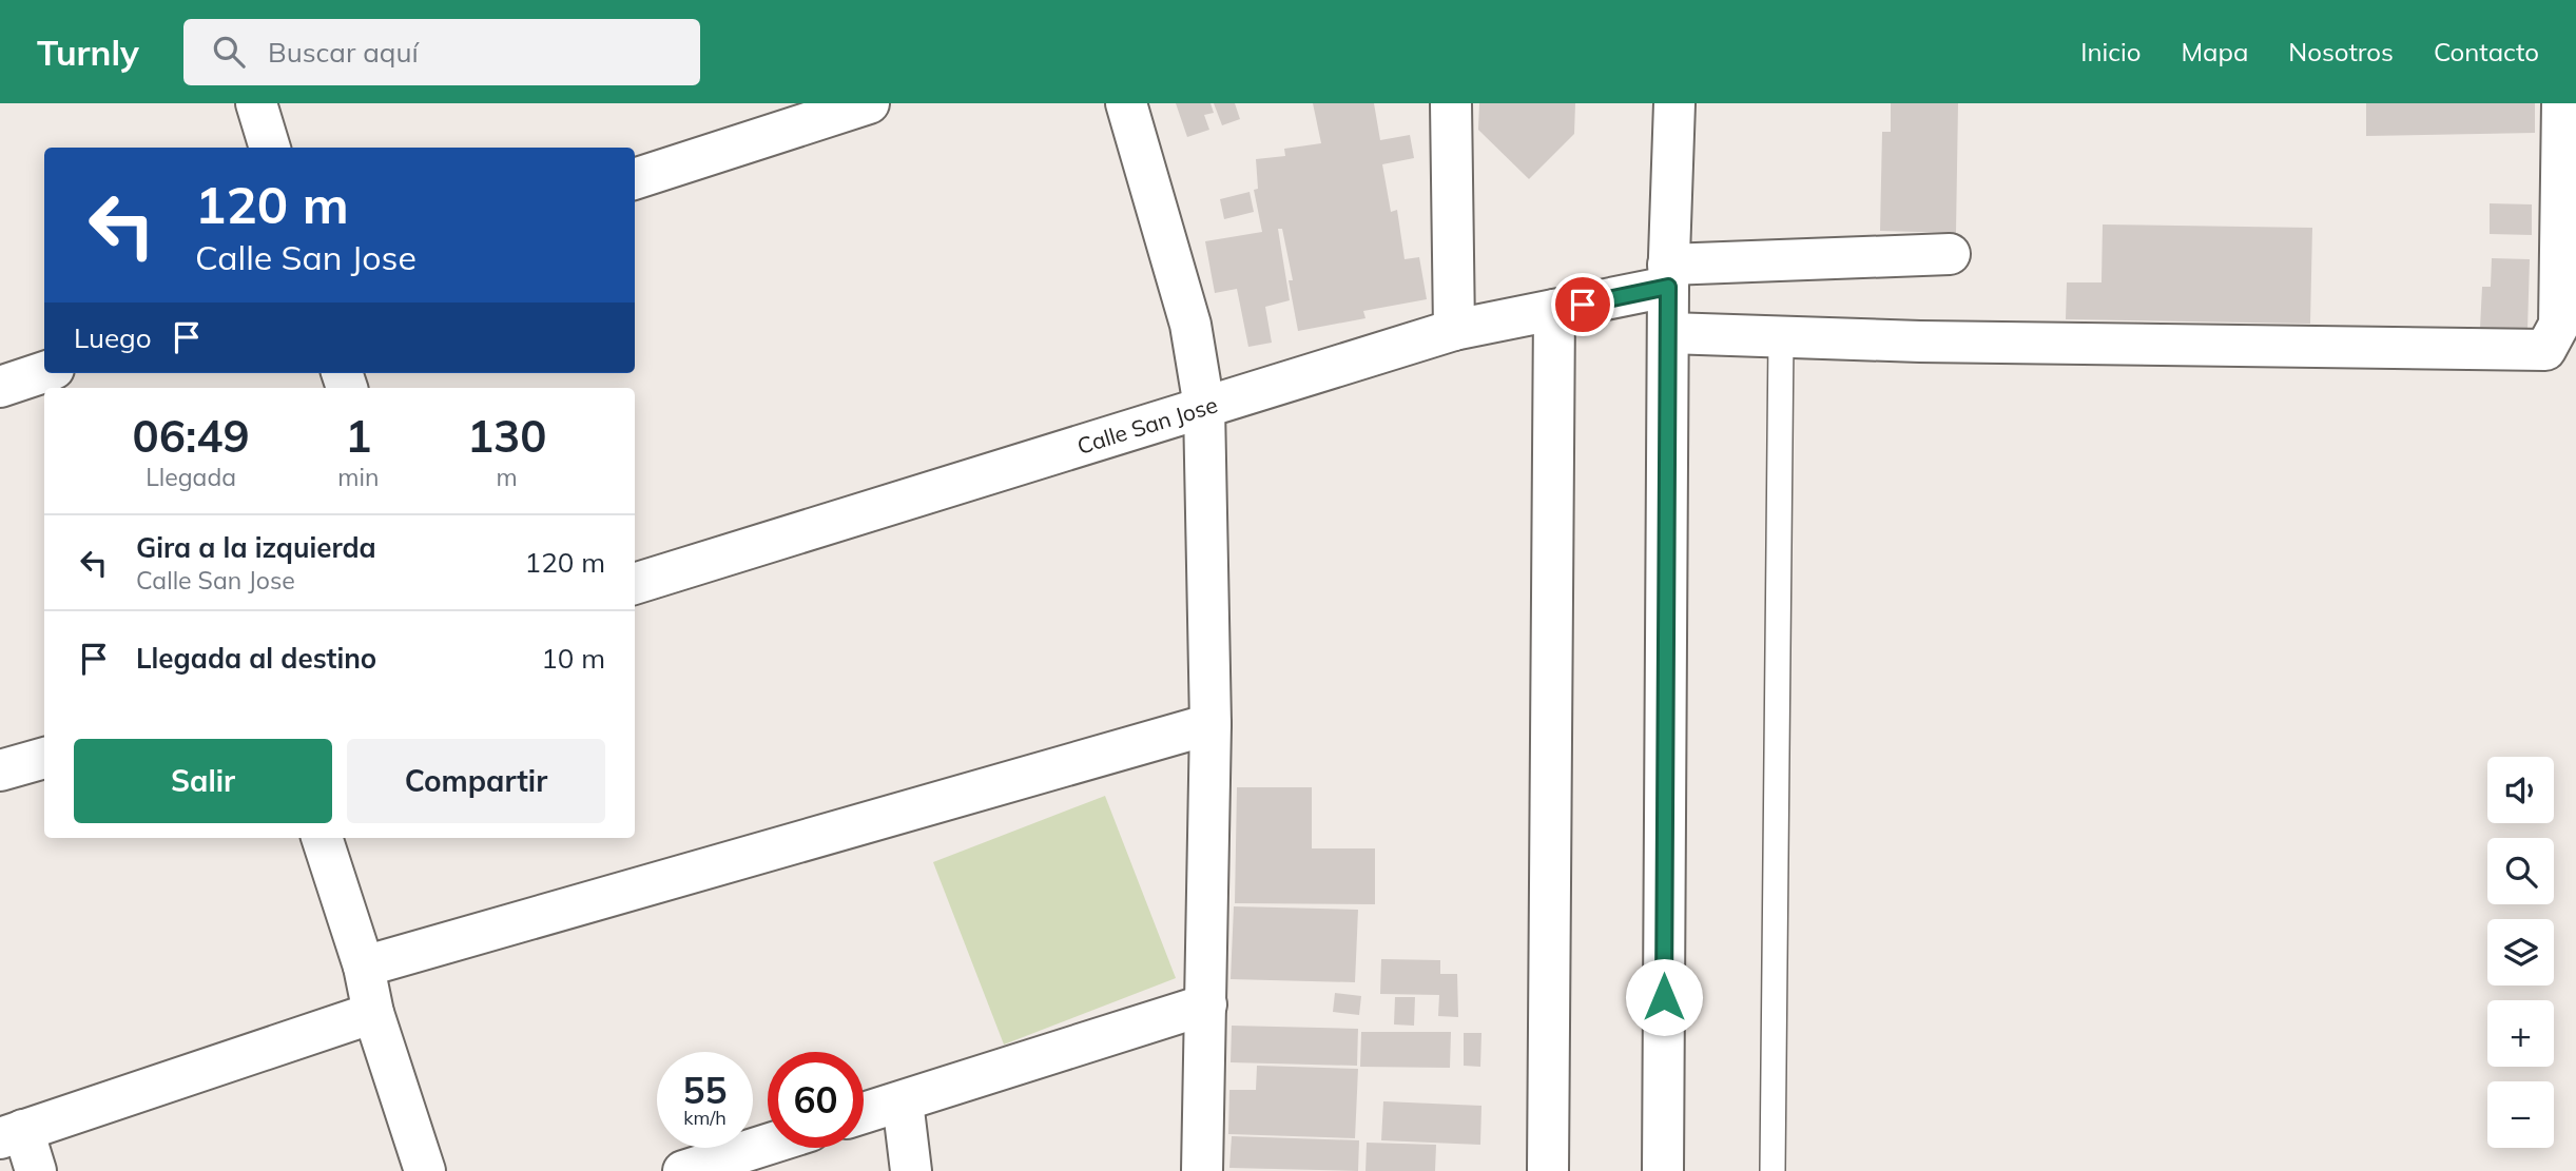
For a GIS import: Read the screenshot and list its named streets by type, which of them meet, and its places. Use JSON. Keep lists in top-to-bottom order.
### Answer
{
  "streets": {
    "street": ["Calle San Jose"]
  },
  "page": {
    "header": "Turnly",
    "search": "Buscar aquí",
    "nav": [
      "Inicio",
      "Mapa",
      "Nosotros",
      "Contacto"
    ],
    "turn": ["120 m", "Calle San Jose"],
    "then": "Luego",
    "eta": [
      "06:49",
      "Llegada",
      "1",
      "min",
      "130",
      "m"
    ],
    "list": [
      {
        "name": "Gira a la izquierda",
        "note": "Calle San Jose",
        "value": "120 m"
      },
      {
        "name": "Llegada al destino",
        "value": "10 m"
      }
    ],
    "buttons": ["Salir", "Compartir"],
    "map_buttons": ["+", "−"],
    "speed": "55 km/h",
    "limit": "60"
  }
}
